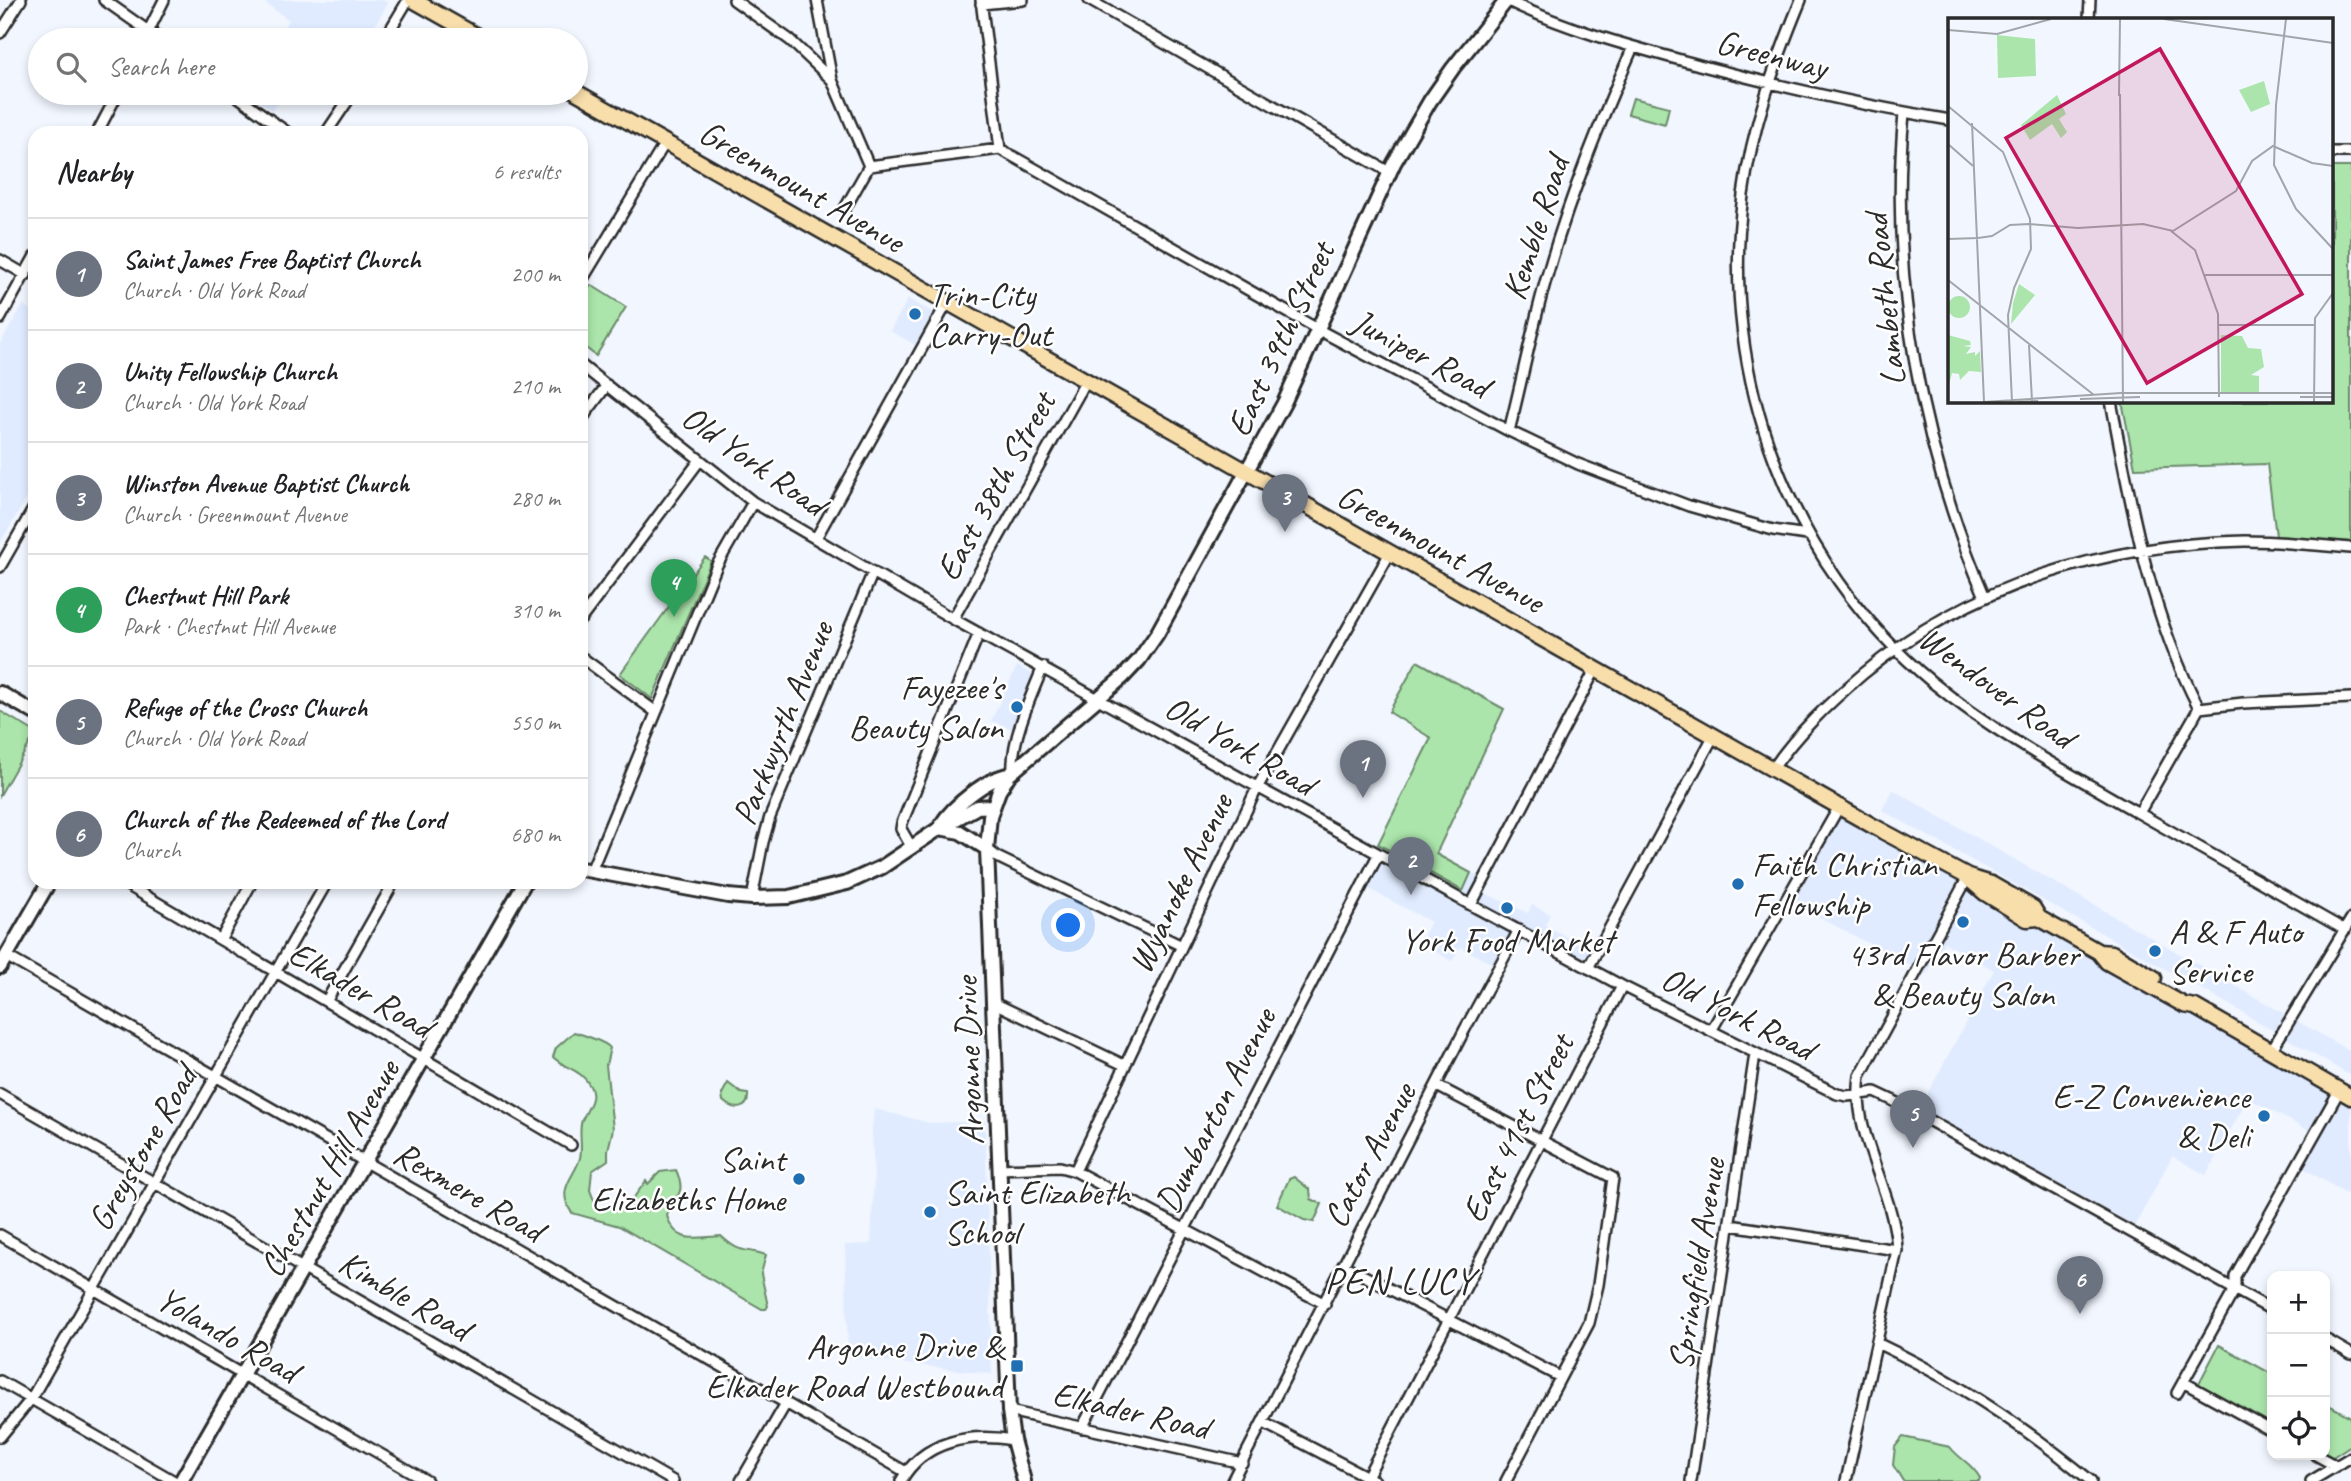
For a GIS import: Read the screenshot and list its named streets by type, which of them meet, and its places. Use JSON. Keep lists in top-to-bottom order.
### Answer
{
  "streets": {
    "main road": [
      "Greenmount Avenue",
      "East 39th Street",
      "Argonne Drive",
      "Chestnut Hill Avenue"
    ],
    "street": [
      "Greenway",
      "Kemble Road",
      "Lambeth Road",
      "Juniper Road",
      "Old York Road",
      "East 38th Street",
      "Wendover Road",
      "Parkwyrth Avenue",
      "Wyanoke Avenue",
      "Elkader Road",
      "Dumbarton Avenue",
      "East 41st Street",
      "Greystone Road",
      "Cator Avenue",
      "Rexmere Road",
      "Springfield Avenue",
      "Kimble Road",
      "Yolando Road"
    ]
  },
  "crossings": [
    ["Greenway", "Kemble Road"],
    ["Greenway", "Lambeth Road"],
    ["Greenway", "East 39th Street"],
    ["Greenway", "Wendover Road"],
    ["Greenmount Avenue", "East 39th Street"],
    ["Greenmount Avenue", "East 38th Street"],
    ["Greenmount Avenue", "Wyanoke Avenue"],
    ["Kemble Road", "Juniper Road"],
    ["East 39th Street", "Juniper Road"],
    ["East 39th Street", "Old York Road"],
    ["East 39th Street", "Argonne Drive"],
    ["Juniper Road", "Wendover Road"],
    ["Old York Road", "East 38th Street"],
    ["Old York Road", "Parkwyrth Avenue"],
    ["Old York Road", "Wyanoke Avenue"],
    ["Old York Road", "Dumbarton Avenue"],
    ["Old York Road", "East 41st Street"],
    ["Old York Road", "Cator Avenue"],
    ["Old York Road", "Springfield Avenue"],
    ["Elkader Road", "Argonne Drive"],
    ["Elkader Road", "Dumbarton Avenue"],
    ["Elkader Road", "Greystone Road"],
    ["Elkader Road", "Cator Avenue"],
    ["Elkader Road", "Chestnut Hill Avenue"],
    ["Greystone Road", "Rexmere Road"],
    ["Greystone Road", "Kimble Road"],
    ["Greystone Road", "Yolando Road"],
    ["Chestnut Hill Avenue", "Rexmere Road"],
    ["Chestnut Hill Avenue", "Kimble Road"],
    ["Chestnut Hill Avenue", "Yolando Road"]
  ],
  "districts": ["PEN LUCY"],
  "places": {
    "other": [
      "Trin-City Carry-Out",
      "Fayezee's Beauty Salon",
      "Faith Christian Fellowship",
      "York Food Market",
      "43rd Flavor Barber & Beauty Salon",
      "A & F Auto Service",
      "E-Z Convenience & Deli",
      "Saint Elizabeths Home",
      "Saint Elizabeth School"
    ],
    "transit": ["Argonne Drive & Elkader Road Westbound"]
  },
  "page": {
    "search": "Search here",
    "heading": ["Nearby", "6 results"],
    "list": [
      {
        "mark": "1",
        "name": "Saint James Free Baptist Church",
        "note": "Church · Old York Road",
        "value": "200 m"
      },
      {
        "mark": "2",
        "name": "Unity Fellowship Church",
        "note": "Church · Old York Road",
        "value": "210 m"
      },
      {
        "mark": "3",
        "name": "Winston Avenue Baptist Church",
        "note": "Church · Greenmount Avenue",
        "value": "280 m"
      },
      {
        "mark": "4",
        "name": "Chestnut Hill Park",
        "note": "Park · Chestnut Hill Avenue",
        "value": "310 m"
      },
      {
        "mark": "5",
        "name": "Refuge of the Cross Church",
        "note": "Church · Old York Road",
        "value": "550 m"
      },
      {
        "mark": "6",
        "name": "Church of the Redeemed of the Lord",
        "note": "Church",
        "value": "680 m"
      }
    ],
    "pins": [
      "3",
      "4",
      "1",
      "2",
      "5",
      "6"
    ],
    "map_buttons": ["+", "−"]
  }
}
